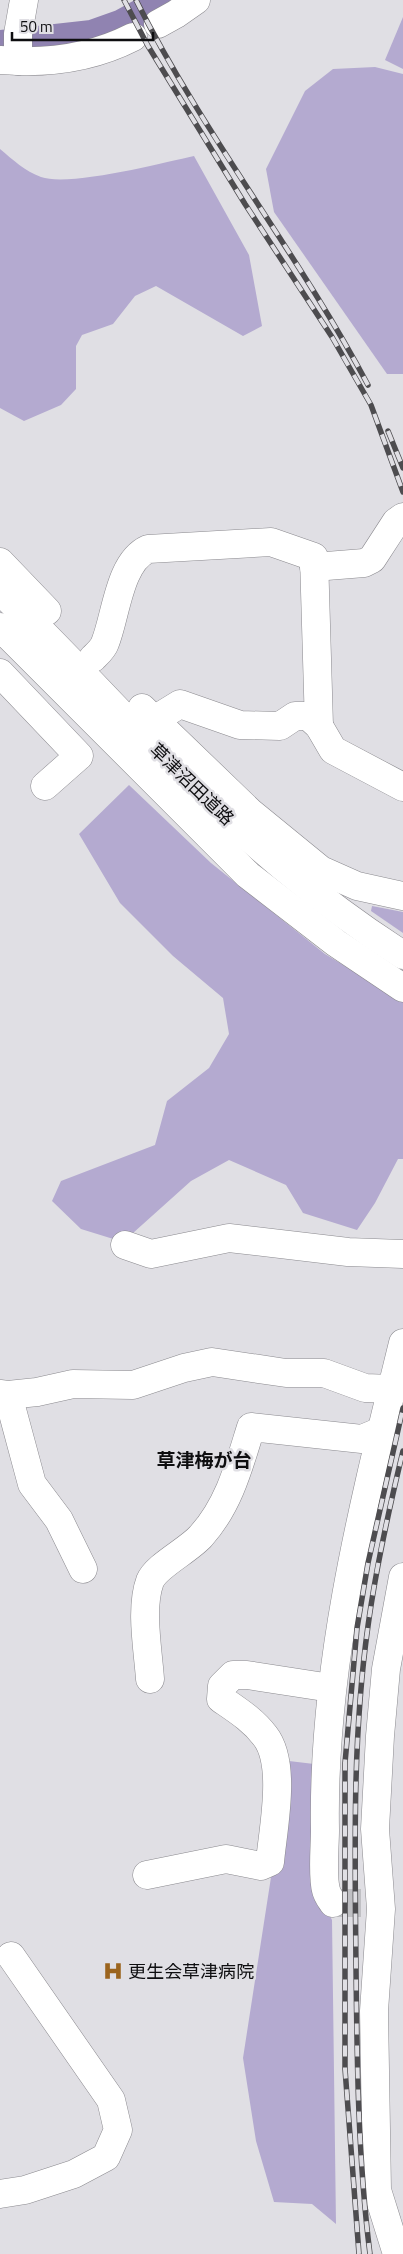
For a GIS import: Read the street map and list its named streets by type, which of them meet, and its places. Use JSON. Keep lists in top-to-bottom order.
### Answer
{
  "streets": {
    "street": ["草津沼田道路"]
  },
  "districts": ["草津梅が台"],
  "places": {
    "hospital": ["更生会草津病院"]
  },
  "scale_bar": "50 m"
}
